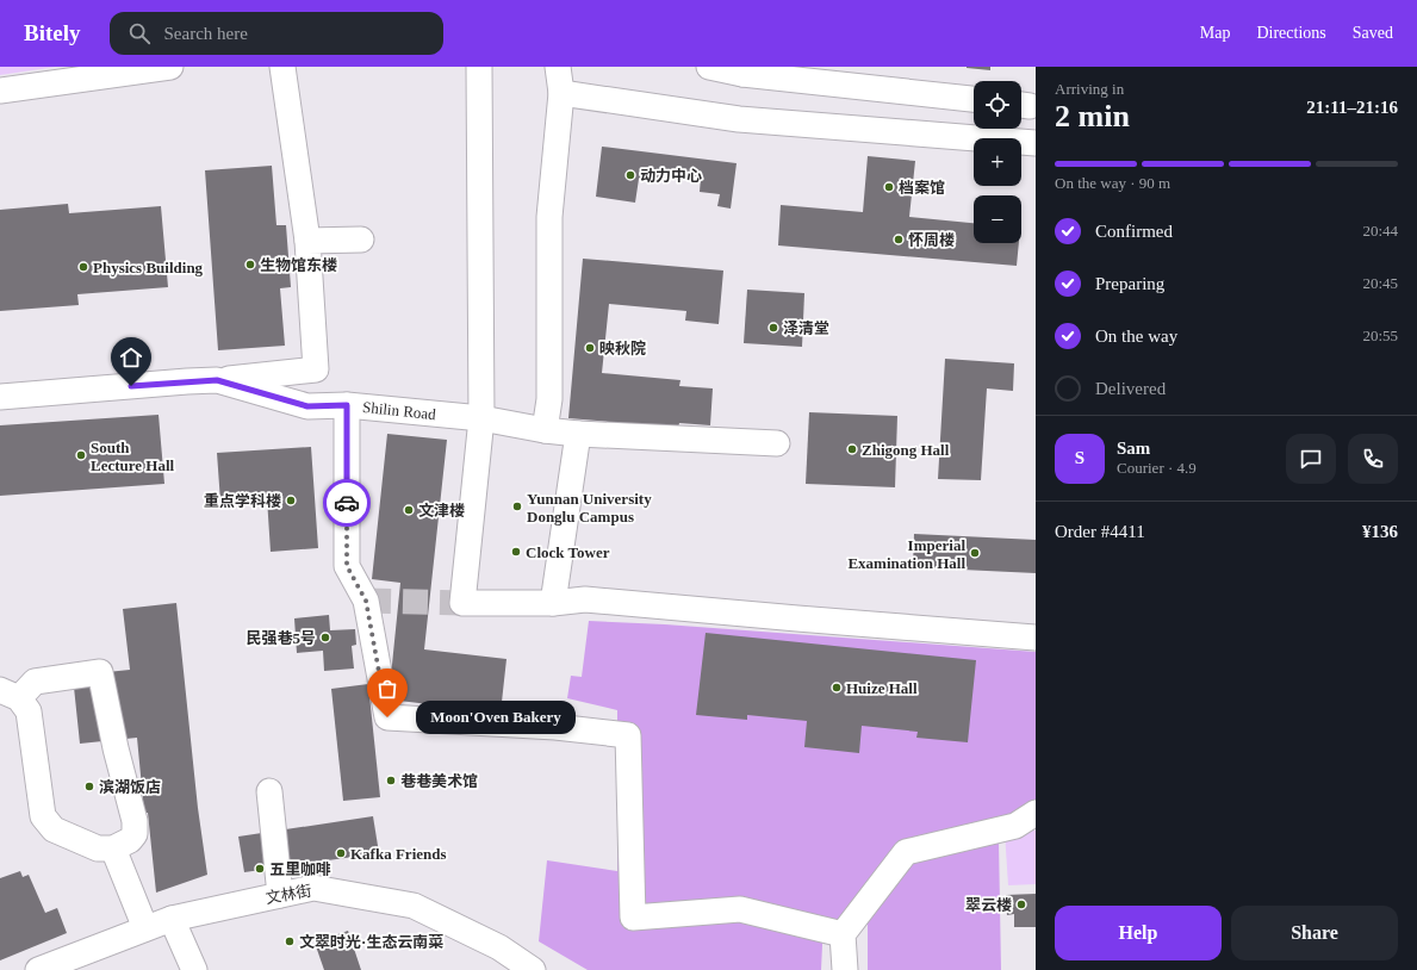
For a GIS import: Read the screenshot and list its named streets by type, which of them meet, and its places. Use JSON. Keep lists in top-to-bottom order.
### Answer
{
  "streets": {
    "street": ["Shilin Road", "文林街"]
  },
  "places": [
    "动力中心",
    "档案馆",
    "怀周楼",
    "生物馆东楼",
    "Physics Building",
    "泽清堂",
    "映秋院",
    "Zhigong Hall",
    "South Lecture Hall",
    "重点学科楼",
    "Yunnan University Donglu Campus",
    "文津楼",
    "Clock Tower",
    "Imperial Examination Hall",
    "民强巷5号",
    "Huize Hall",
    "Moon'Oven Bakery",
    "巷巷美术馆",
    "滨湖饭店",
    "Kafka Friends",
    "五里咖啡",
    "翠云楼",
    "文翠时光·生态云南菜"
  ],
  "page": {
    "header": "Bitely",
    "search": "Search here",
    "nav": ["Map", "Directions", "Saved"],
    "heading": ["2 min", "Arriving in", "21:11–21:16"],
    "panel": [
      "Sam",
      "Courier · 4.9",
      "Order #4411",
      "¥136"
    ],
    "map_buttons": ["+", "−"],
    "bar": "On the way · 90 m",
    "list": [
      ["Confirmed", "20:44"],
      ["Preparing", "20:45"],
      ["On the way", "20:55"],
      "Delivered"
    ],
    "round": "S",
    "bubble": "Moon'Oven Bakery",
    "buttons": ["Help", "Share"]
  }
}
